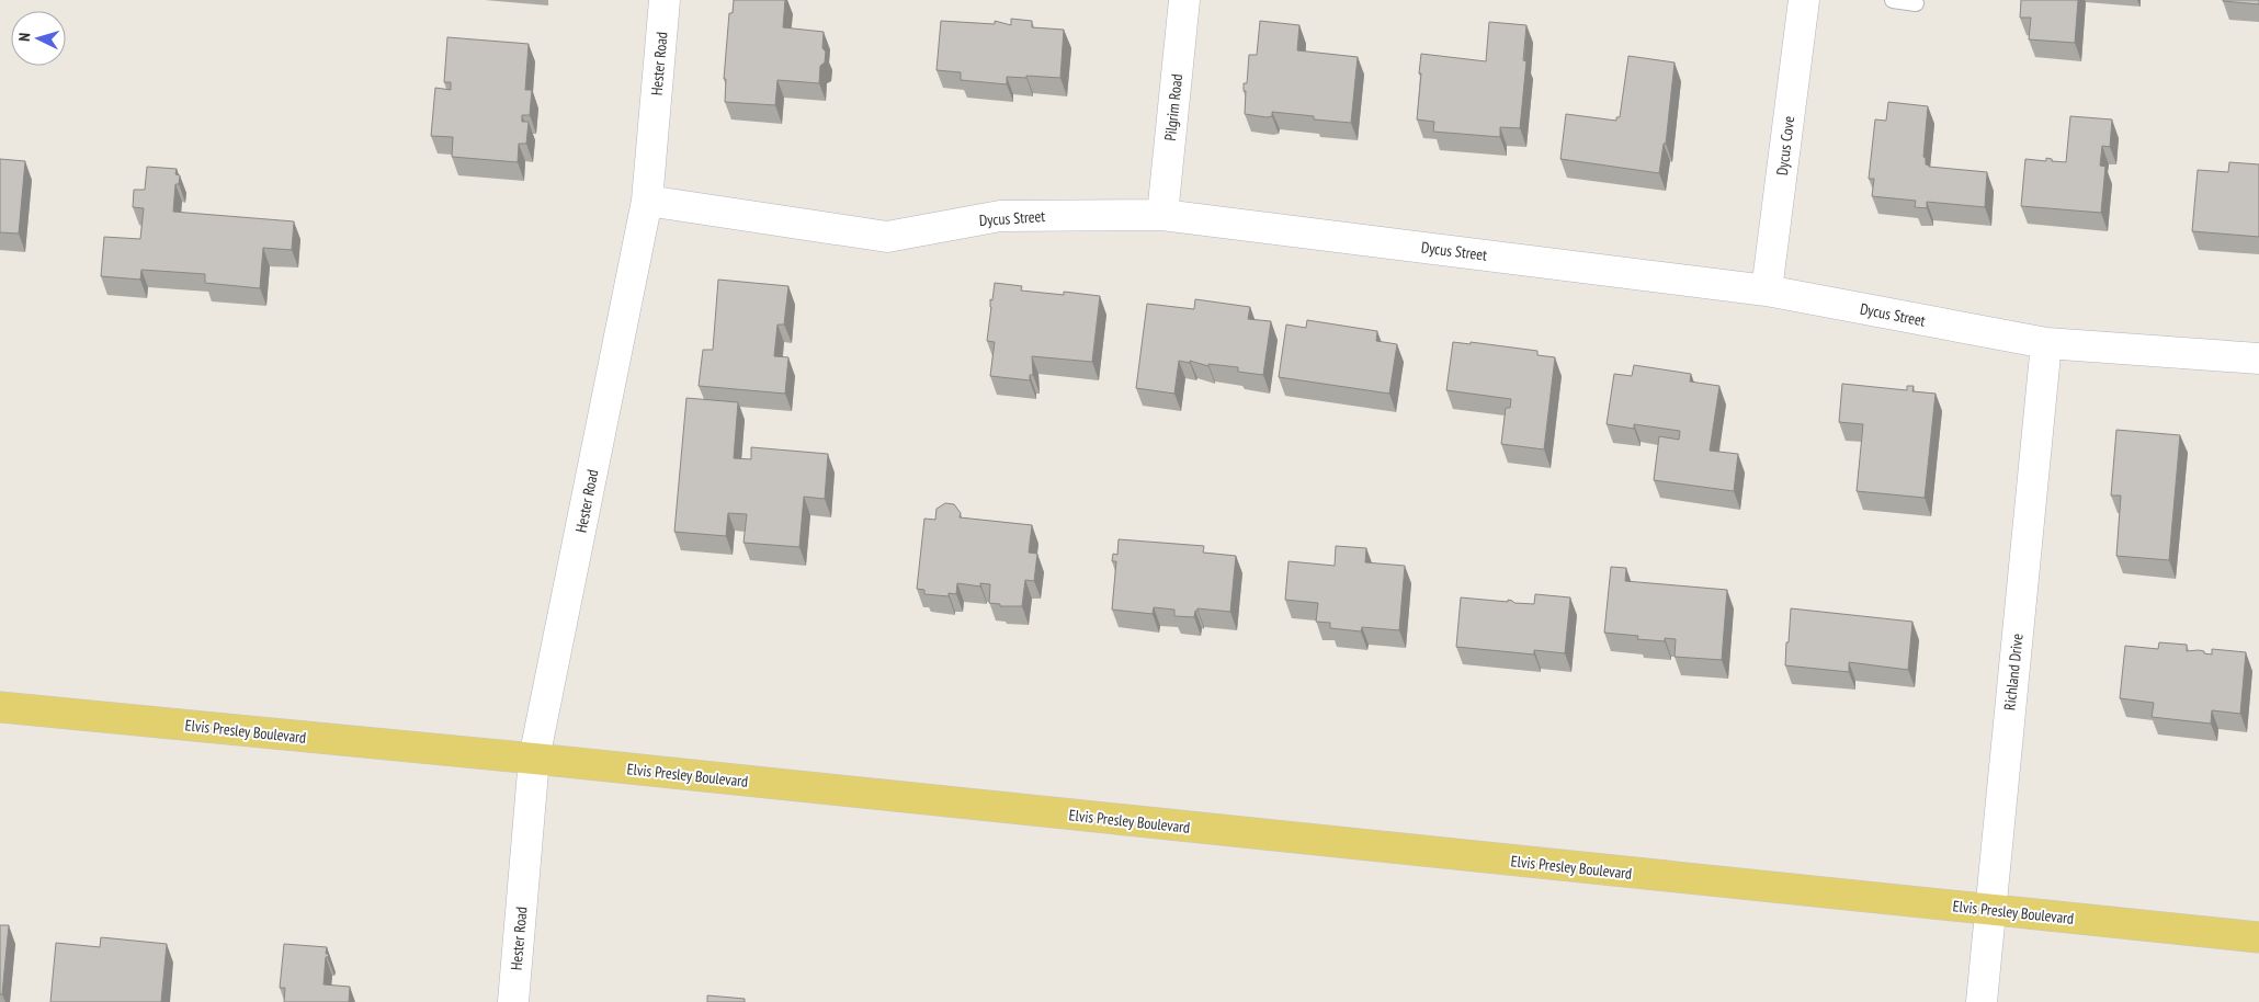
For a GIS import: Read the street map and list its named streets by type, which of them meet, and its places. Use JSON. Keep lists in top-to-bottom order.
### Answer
{
  "streets": {
    "main road": ["Elvis Presley Boulevard"],
    "street": [
      "Hester Road",
      "Pilgrim Road",
      "Dycus Cove",
      "Dycus Street",
      "Richland Drive"
    ]
  },
  "crossings": [
    ["Hester Road", "Dycus Street"],
    ["Hester Road", "Elvis Presley Boulevard"],
    ["Pilgrim Road", "Dycus Street"],
    ["Dycus Cove", "Dycus Street"],
    ["Dycus Street", "Richland Drive"],
    ["Richland Drive", "Elvis Presley Boulevard"]
  ],
  "north": "left"
}
